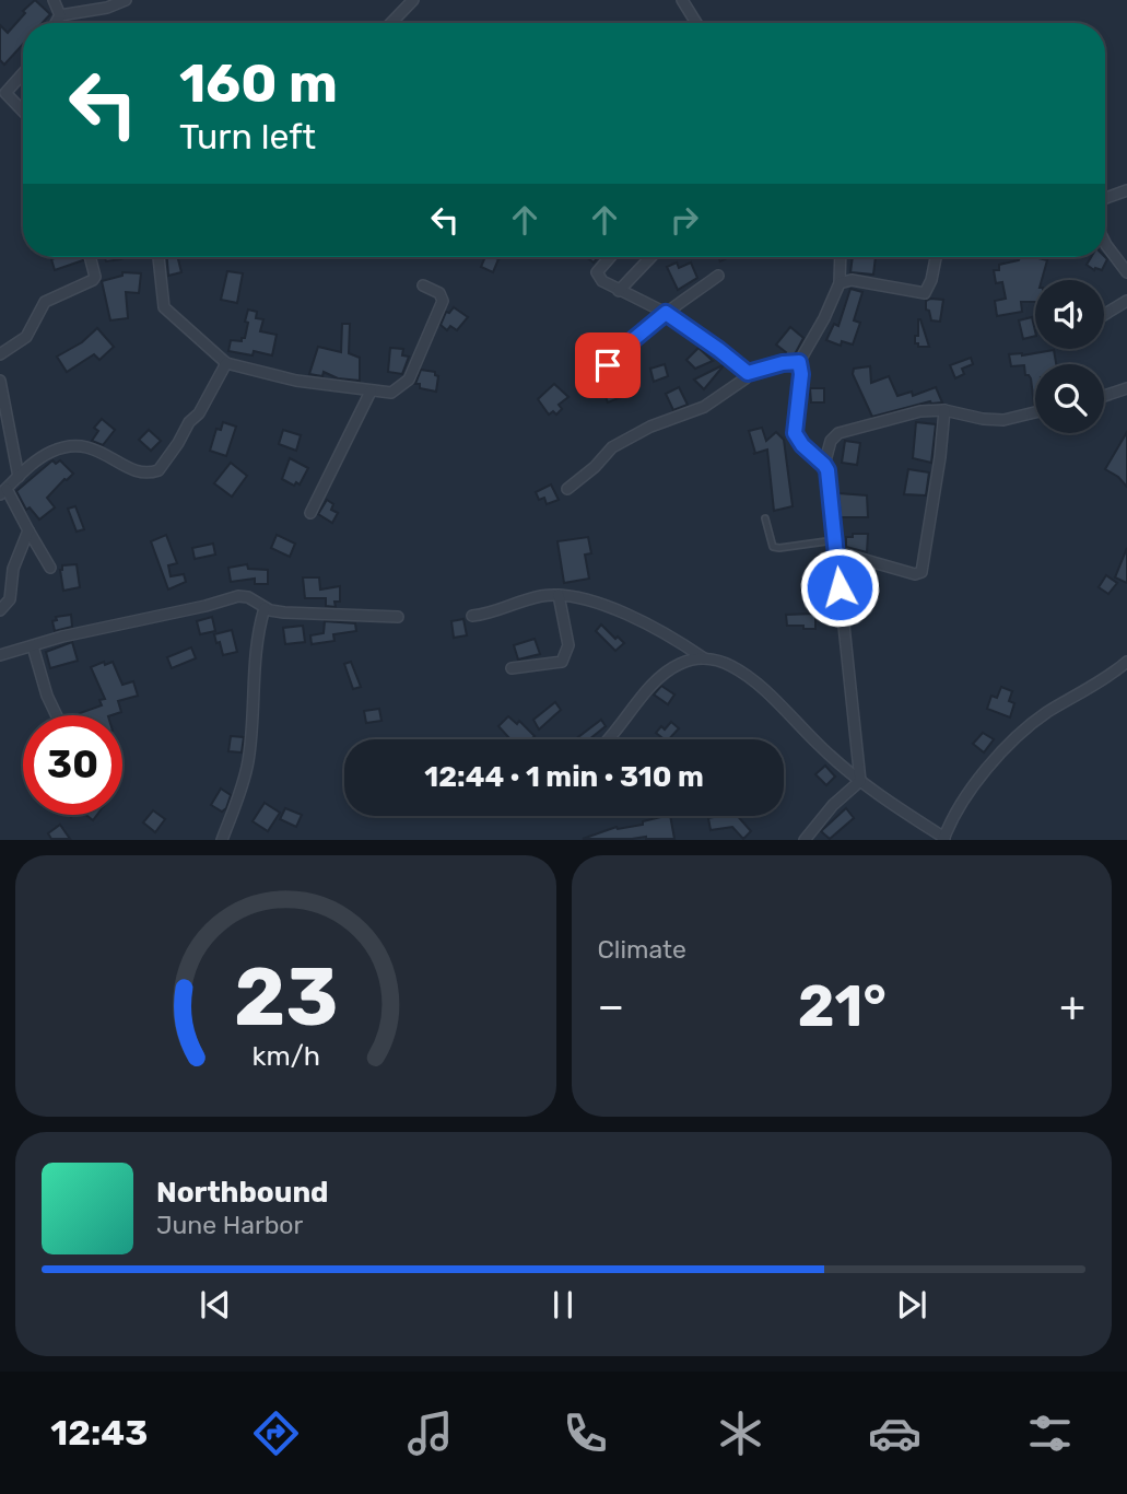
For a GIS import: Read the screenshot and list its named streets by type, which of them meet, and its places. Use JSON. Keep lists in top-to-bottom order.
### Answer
{
  "page": {
    "turn": ["160 m", "Turn left"],
    "limit": "30",
    "trip": "12:44 · 1 min · 310 m",
    "tile": "Climate",
    "heat": ["−", "21°", "+"],
    "song": ["Northbound", "June Harbor"],
    "tabs": "12:43",
    "gauge": ["23", "km/h"]
  }
}
